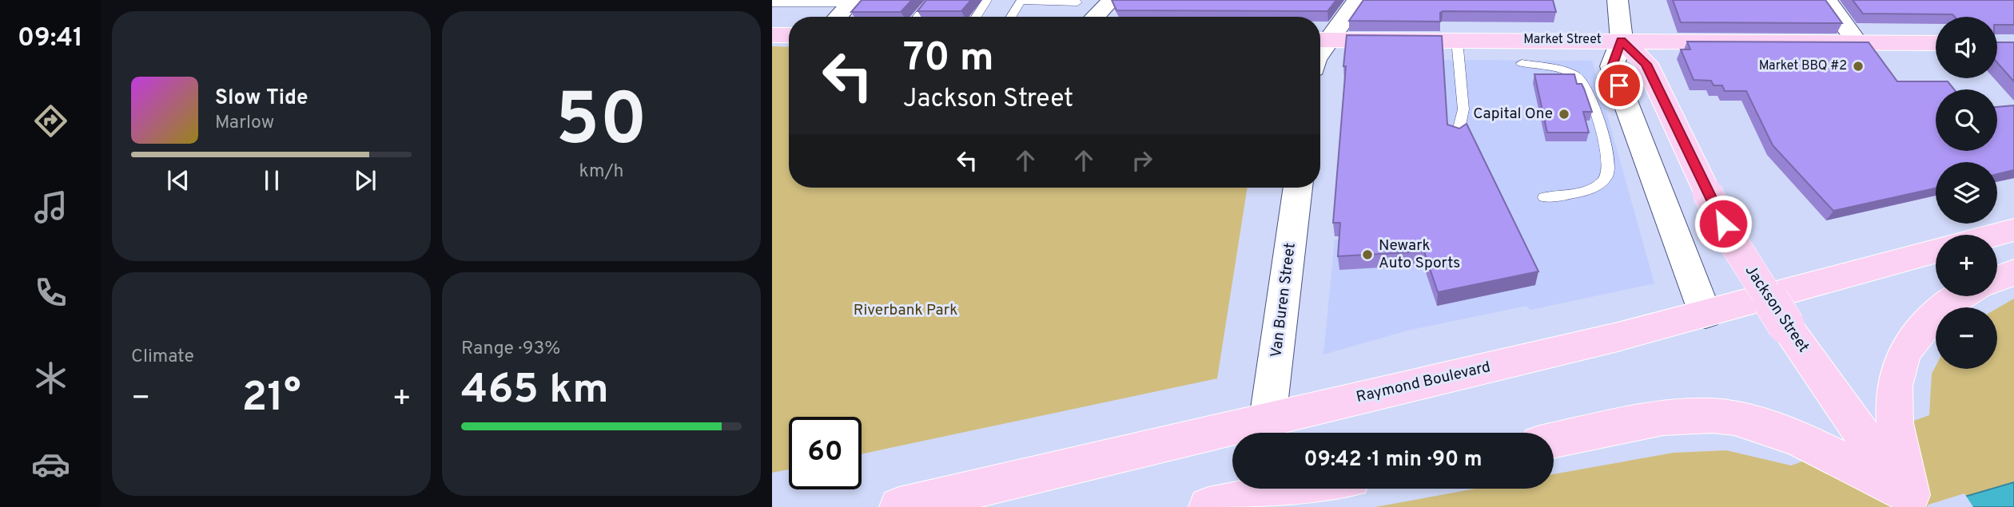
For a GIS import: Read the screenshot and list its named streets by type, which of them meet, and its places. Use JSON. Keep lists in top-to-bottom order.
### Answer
{
  "streets": {
    "main road": ["Market Street", "Jackson Street", "Raymond Boulevard"],
    "street": ["Van Buren Street"]
  },
  "crossings": [
    ["Market Street", "Jackson Street"],
    ["Van Buren Street", "Raymond Boulevard"]
  ],
  "parks": ["Riverbank Park"],
  "places": ["Market BBQ #2", "Capital One", "Newark Auto Sports"],
  "page": {
    "tabs": "09:41",
    "tile": [
      ["50", "km/h"],
      "Climate",
      ["Range · 93%", "465 km"]
    ],
    "map_buttons": ["+", "−"],
    "turn": ["70 m", "Jackson Street"],
    "song": ["Slow Tide", "Marlow"],
    "heat": ["−", "21°", "+"],
    "limit": "60",
    "trip": "09:42 · 1 min · 90 m"
  }
}
